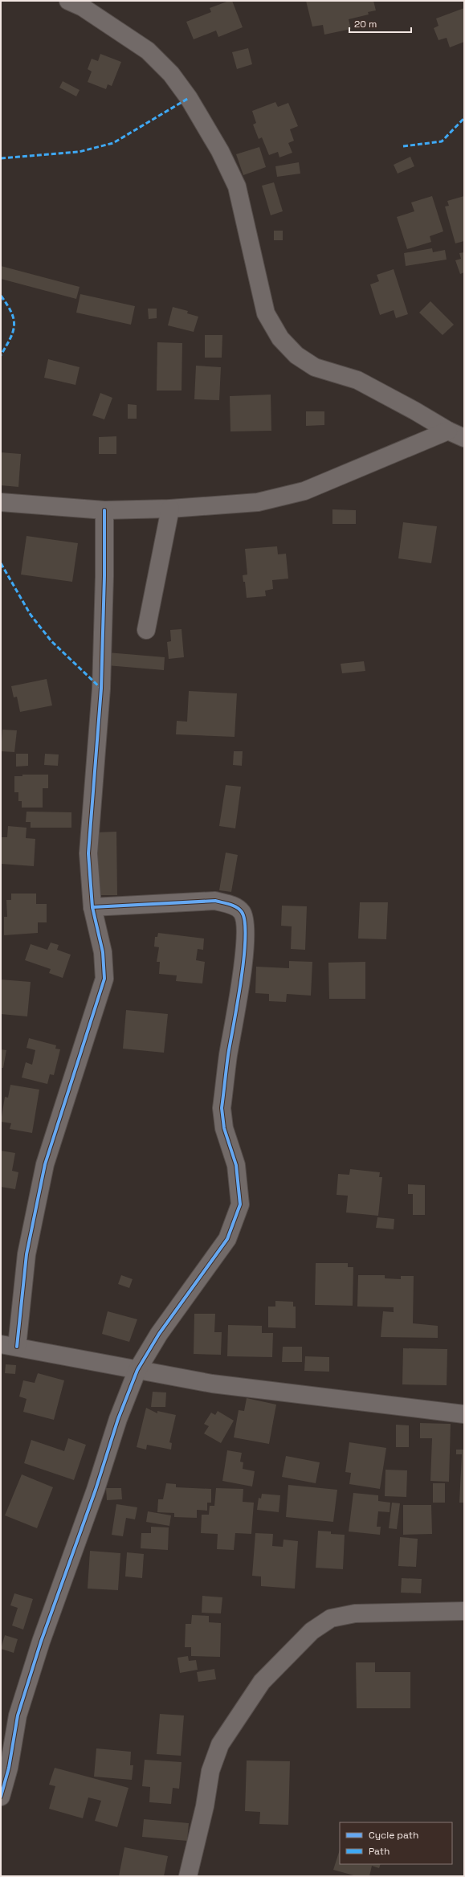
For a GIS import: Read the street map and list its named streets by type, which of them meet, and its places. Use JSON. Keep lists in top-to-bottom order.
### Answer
{
  "legend": ["Cycle path", "Path"],
  "scale_bar": "20 m"
}
